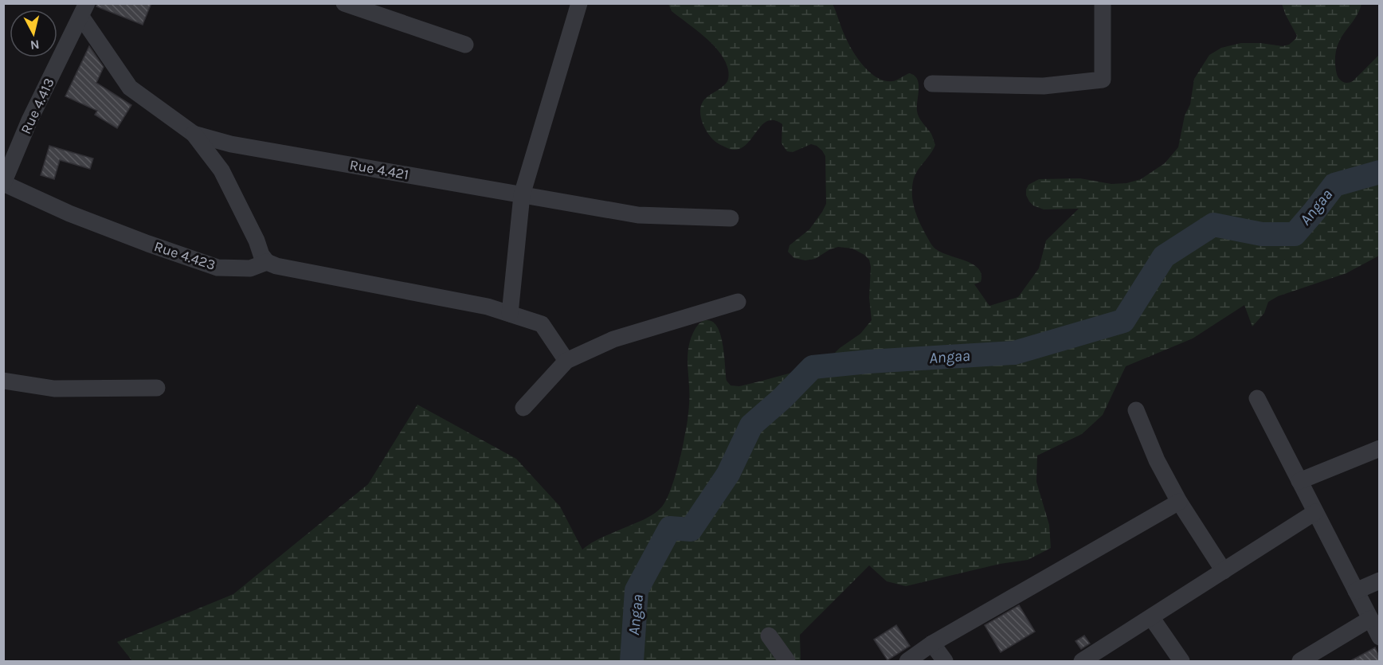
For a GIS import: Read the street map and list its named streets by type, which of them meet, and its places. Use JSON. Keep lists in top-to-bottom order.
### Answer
{
  "streets": {
    "street": ["Rue 4.413", "Rue 4.421", "Rue 4.423"]
  },
  "crossings": [
    ["Rue 4.413", "Rue 4.421"],
    ["Rue 4.413", "Rue 4.423"]
  ],
  "water": ["Angaa"],
  "north": "bottom"
}
